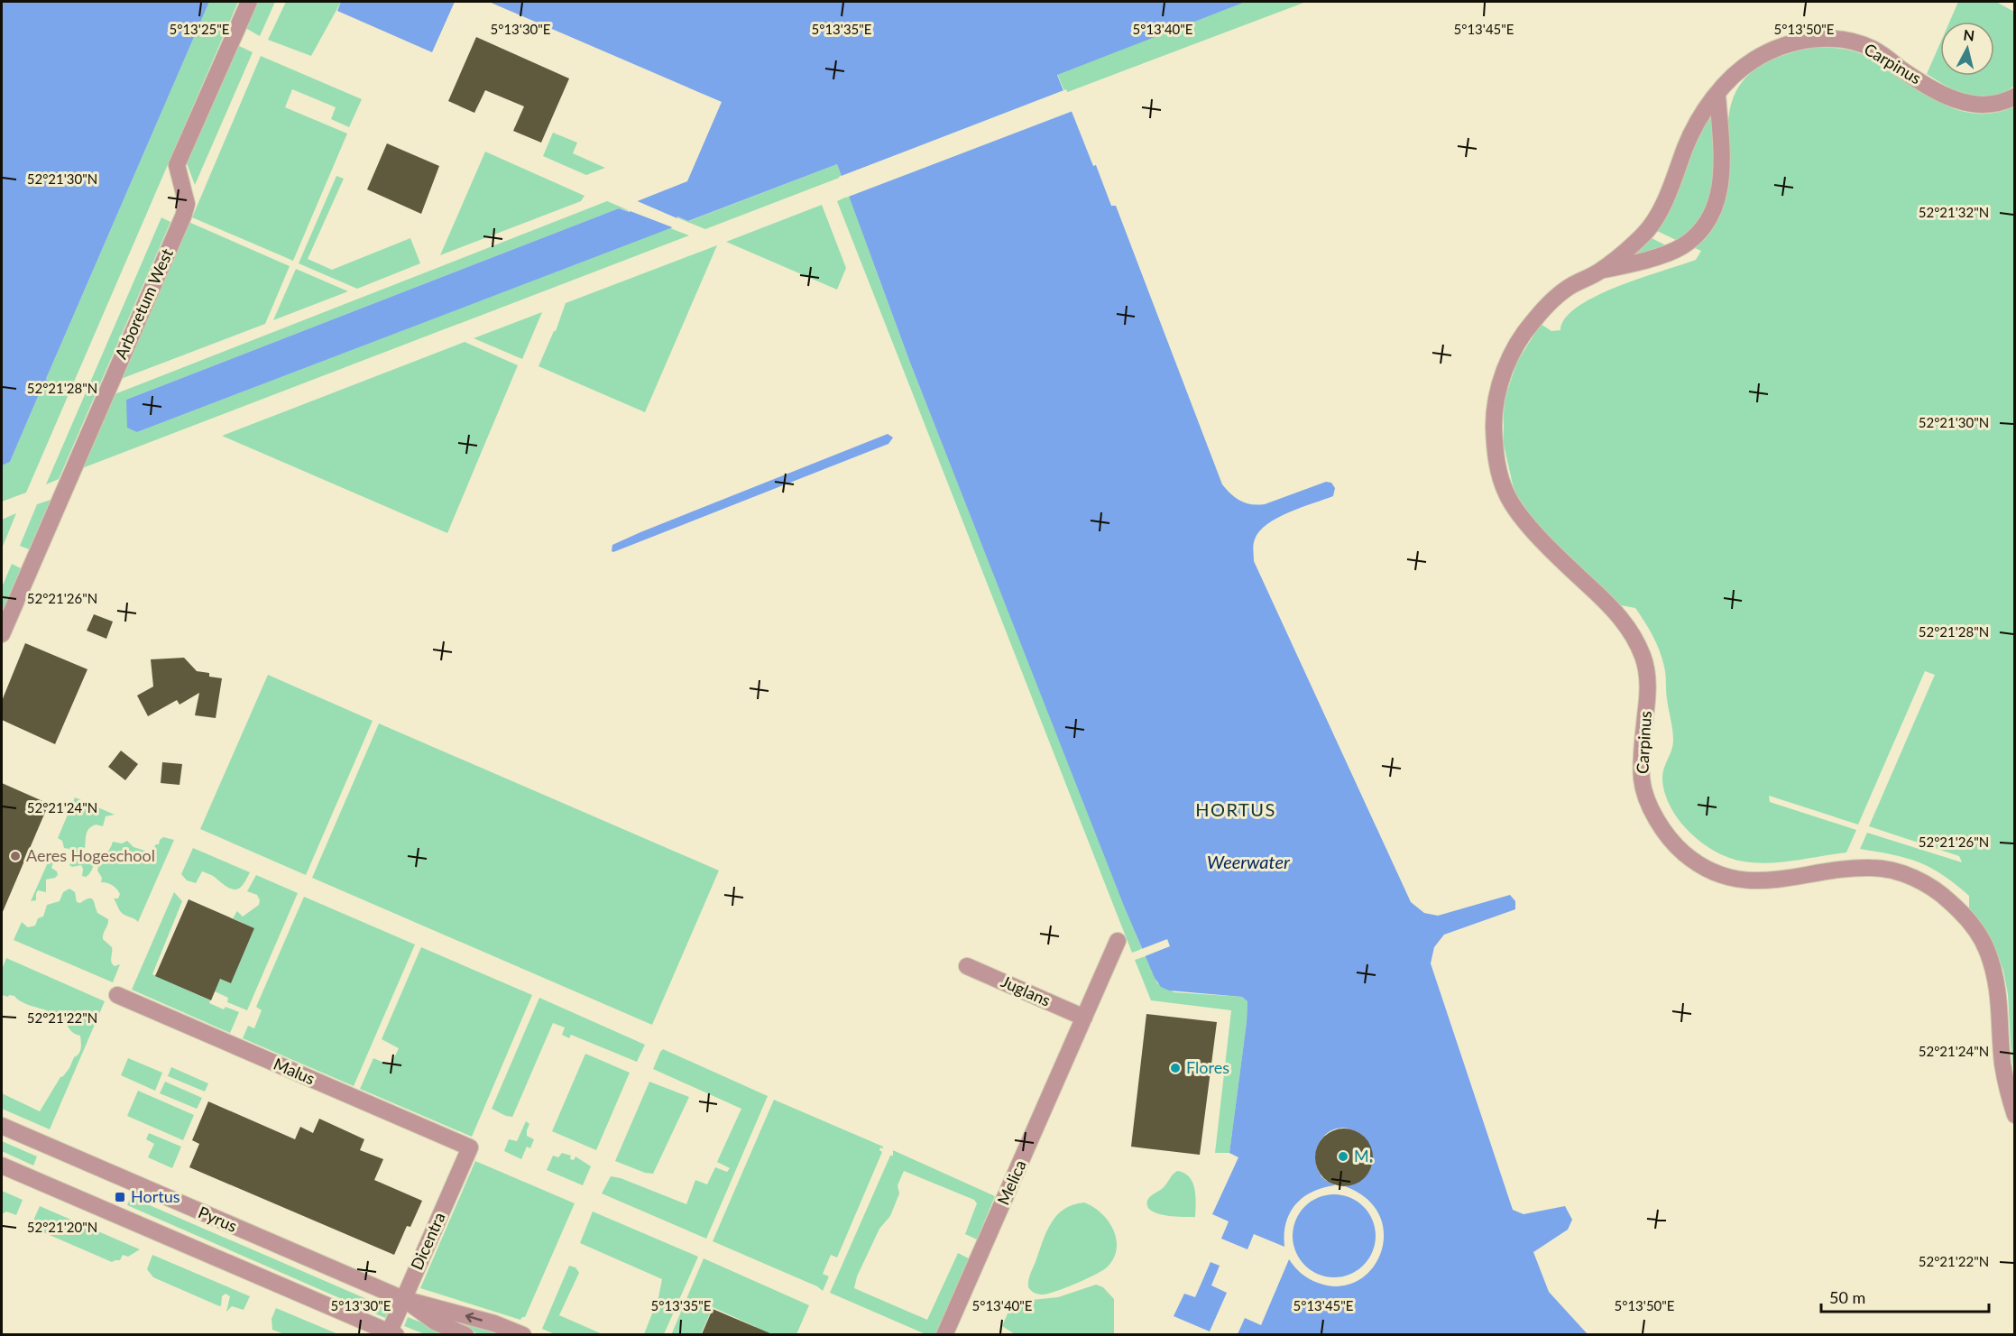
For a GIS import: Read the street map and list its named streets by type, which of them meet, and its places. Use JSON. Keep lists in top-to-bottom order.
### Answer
{
  "streets": {
    "street": [
      "Carpinus",
      "Arboretum West",
      "Juglans",
      "Malus",
      "Melica",
      "Pyrus",
      "Dicentra"
    ]
  },
  "crossings": [
    ["Juglans", "Melica"],
    ["Malus", "Dicentra"],
    ["Pyrus", "Dicentra"]
  ],
  "districts": ["HORTUS"],
  "water": ["Weerwater"],
  "places": {
    "other": ["Aeres Hogeschool", "Flores", "M."],
    "transit": ["Hortus"]
  },
  "scale_bar": "50 m",
  "north": "top",
  "coordinates": [
    "5°13'25\"E",
    "5°13'30\"E",
    "5°13'35\"E",
    "5°13'40\"E",
    "5°13'45\"E",
    "5°13'50\"E",
    "52°21'30\"N",
    "52°21'32\"N",
    "52°21'28\"N",
    "52°21'26\"N",
    "52°21'24\"N",
    "52°21'22\"N",
    "52°21'20\"N"
  ]
}
